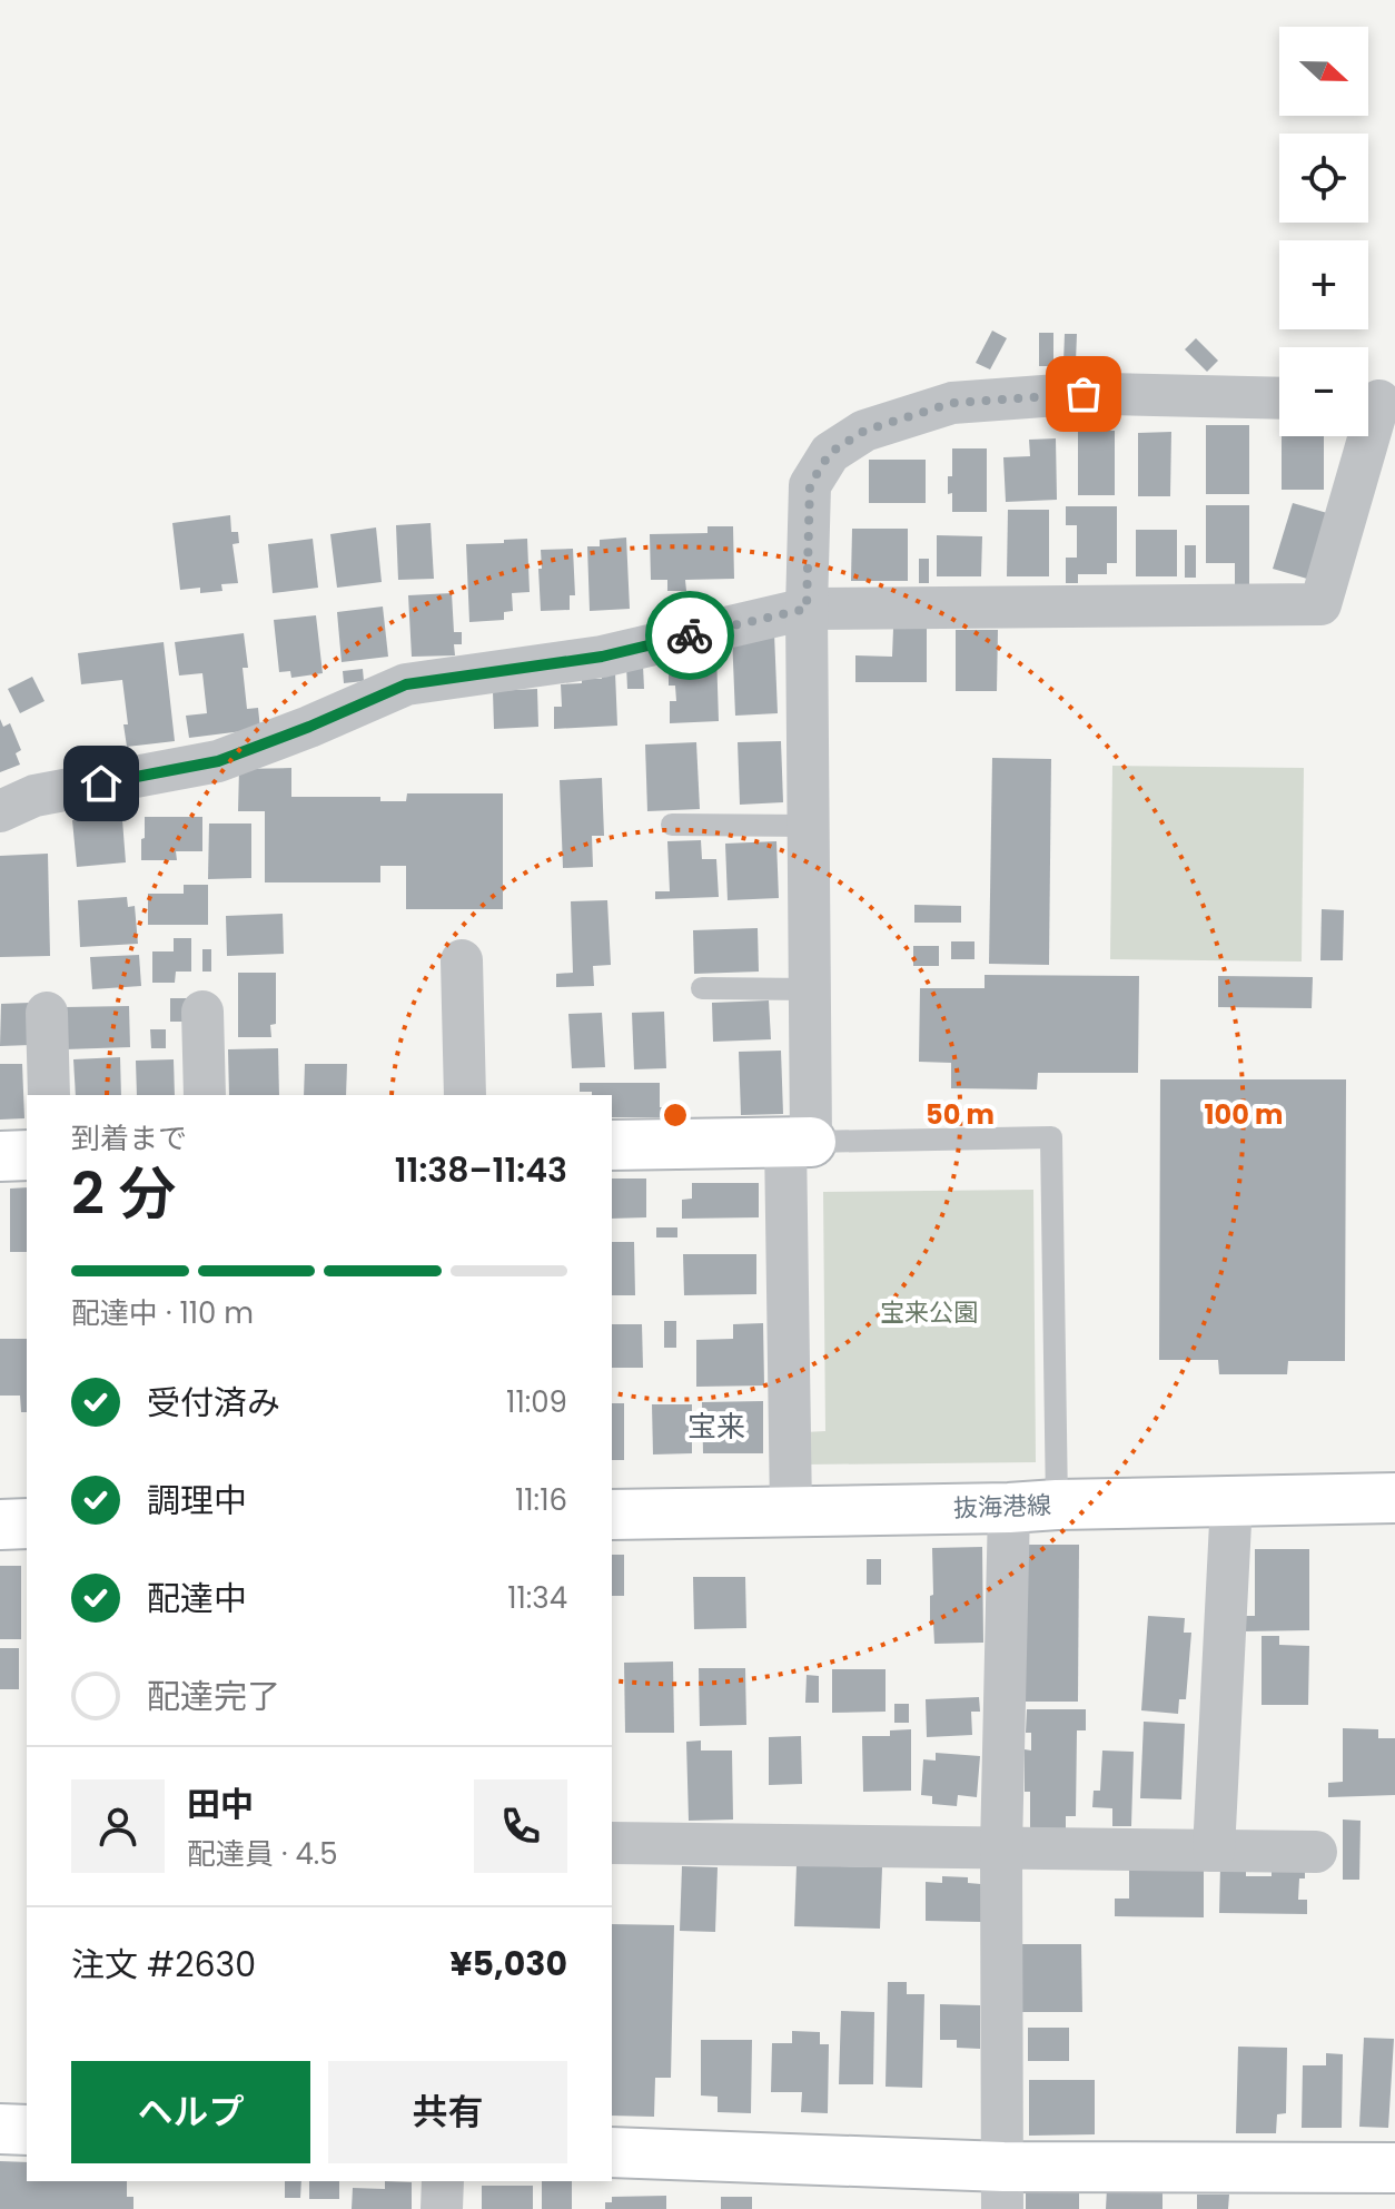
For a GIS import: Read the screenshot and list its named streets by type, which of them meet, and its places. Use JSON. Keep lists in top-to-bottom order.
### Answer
{
  "streets": {
    "street": ["抜海港線"]
  },
  "districts": ["宝来"],
  "parks": ["宝来公園"],
  "north": "right",
  "page": {
    "map_buttons": ["+", "−"],
    "heading": ["2 分", "到着まで", "11:38–11:43"],
    "panel": [
      "田中",
      "配達員 · 4.5",
      "注文 #2630",
      "¥5,030"
    ],
    "bar": "配達中 · 110 m",
    "list": [
      ["受付済み", "11:09"],
      ["調理中", "11:16"],
      ["配達中", "11:34"],
      "配達完了"
    ],
    "buttons": ["ヘルプ", "共有"]
  },
  "rings": ["50 m", "100 m"]
}
